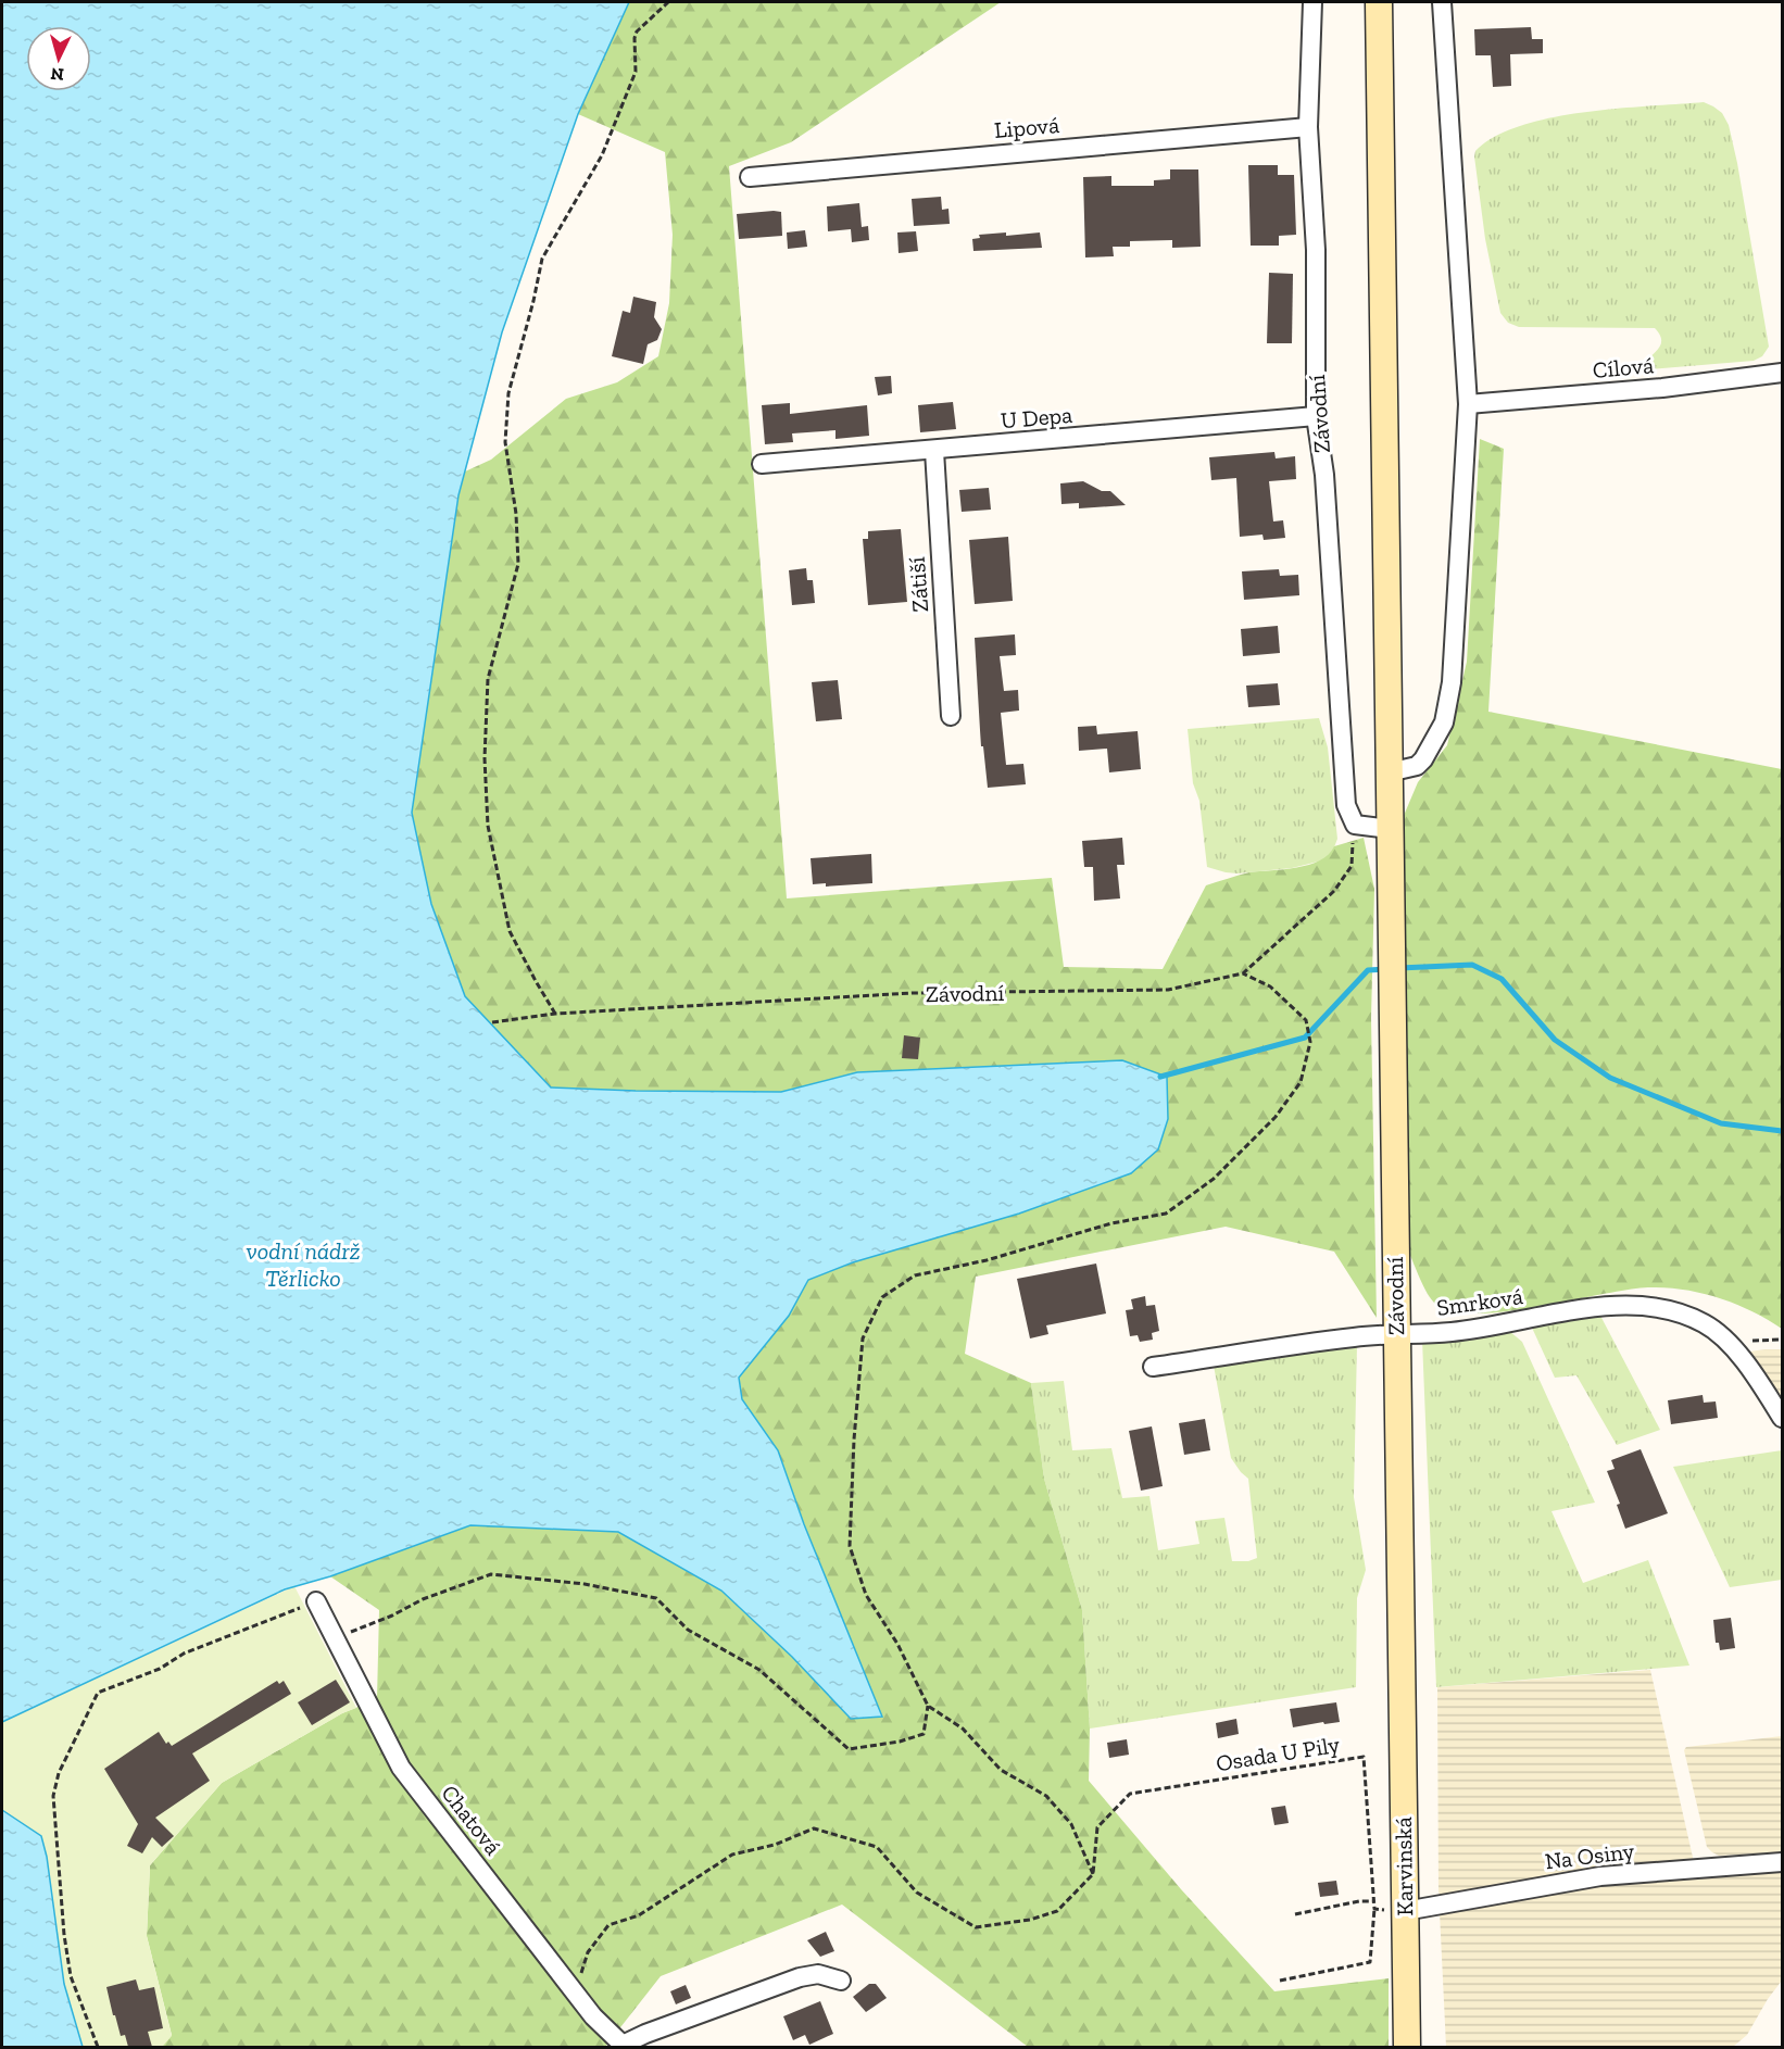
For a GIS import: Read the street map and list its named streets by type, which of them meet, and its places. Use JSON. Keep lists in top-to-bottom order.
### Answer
{
  "streets": {
    "main road": ["Závodní", "Karvinská"],
    "street": [
      "Lipová",
      "Cílová",
      "U Depa",
      "Zátiší",
      "Smrková",
      "Chatová",
      "Na Osiny"
    ],
    "path": ["Osada U Pily"]
  },
  "crossings": [
    ["Lipová", "Závodní"],
    ["Závodní", "U Depa"],
    ["Závodní", "Smrková"],
    ["Závodní", "Karvinská"],
    ["U Depa", "Zátiší"],
    ["Na Osiny", "Karvinská"]
  ],
  "water": ["vodní nádrž Těrlicko"],
  "north": "bottom"
}
